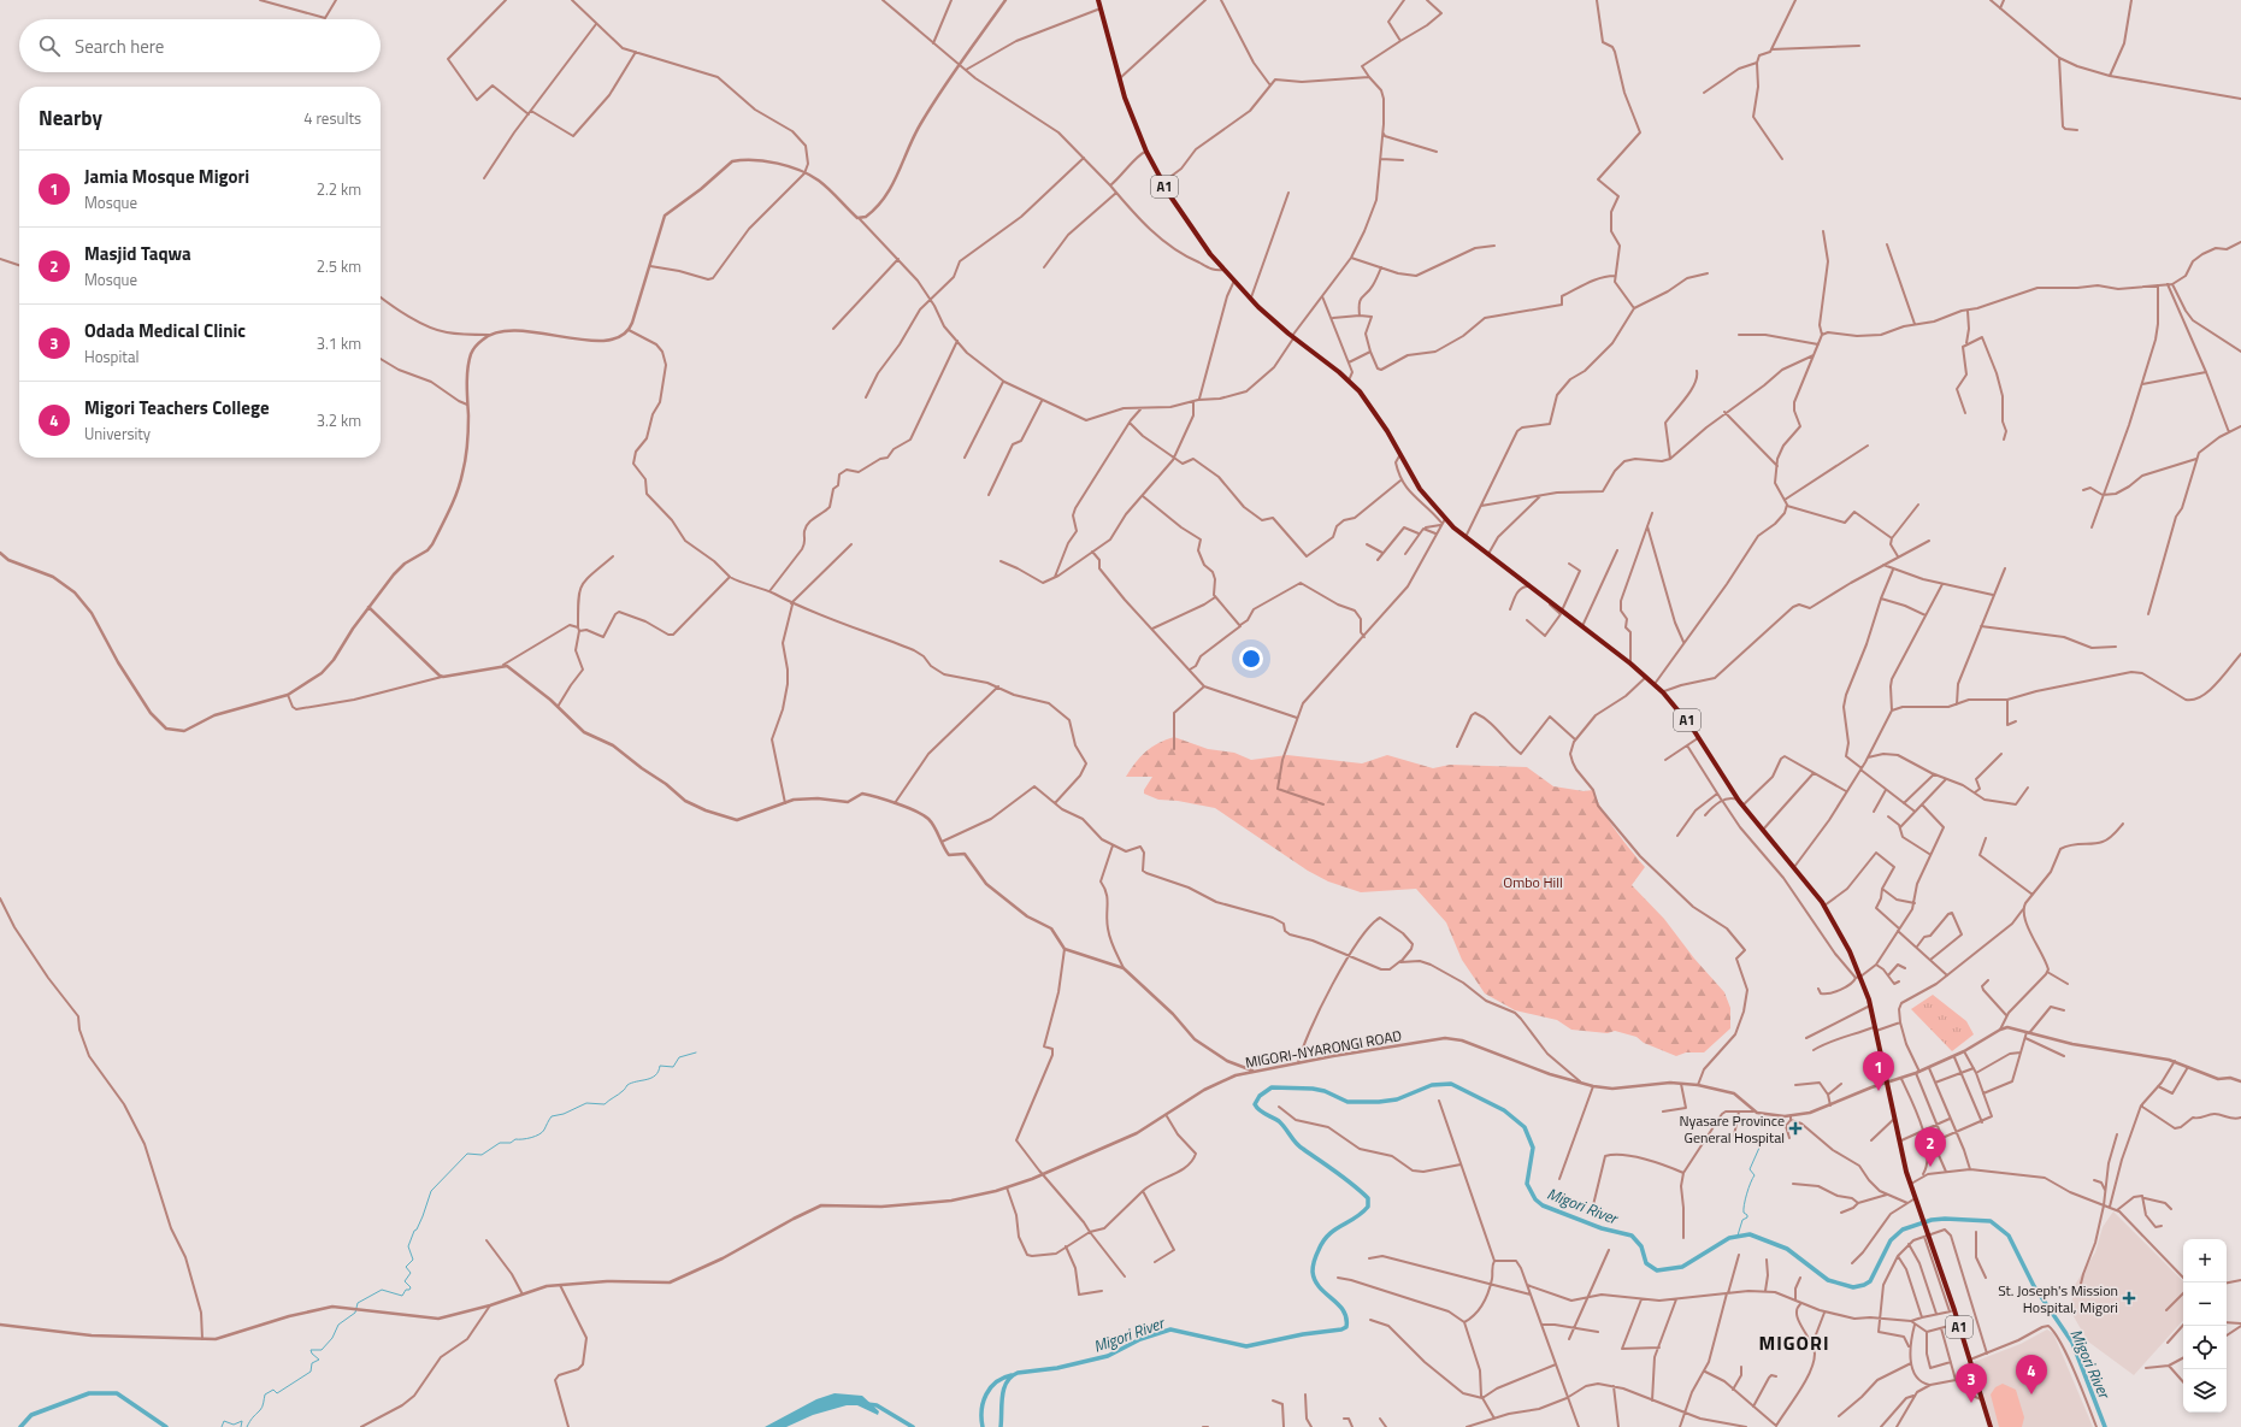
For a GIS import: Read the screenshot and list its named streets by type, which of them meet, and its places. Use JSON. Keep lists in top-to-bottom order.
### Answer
{
  "streets": {
    "highway": ["A1"],
    "street": ["MIGORI-NYARONGI ROAD"]
  },
  "districts": ["MIGORI"],
  "water": ["Migori River"],
  "parks": ["Ombo Hill"],
  "places": {
    "health": ["Nyasare Province General Hospital", "St. Joseph's Mission Hospital, Migori"]
  },
  "page": {
    "search": "Search here",
    "heading": ["Nearby", "4 results"],
    "list": [
      {
        "mark": "1",
        "name": "Jamia Mosque Migori",
        "note": "Mosque",
        "value": "2.2 km"
      },
      {
        "mark": "2",
        "name": "Masjid Taqwa",
        "note": "Mosque",
        "value": "2.5 km"
      },
      {
        "mark": "3",
        "name": "Odada Medical Clinic",
        "note": "Hospital",
        "value": "3.1 km"
      },
      {
        "mark": "4",
        "name": "Migori Teachers College",
        "note": "University",
        "value": "3.2 km"
      }
    ],
    "pins": [
      "1",
      "2",
      "4",
      "3"
    ],
    "map_buttons": ["+", "−"]
  }
}
